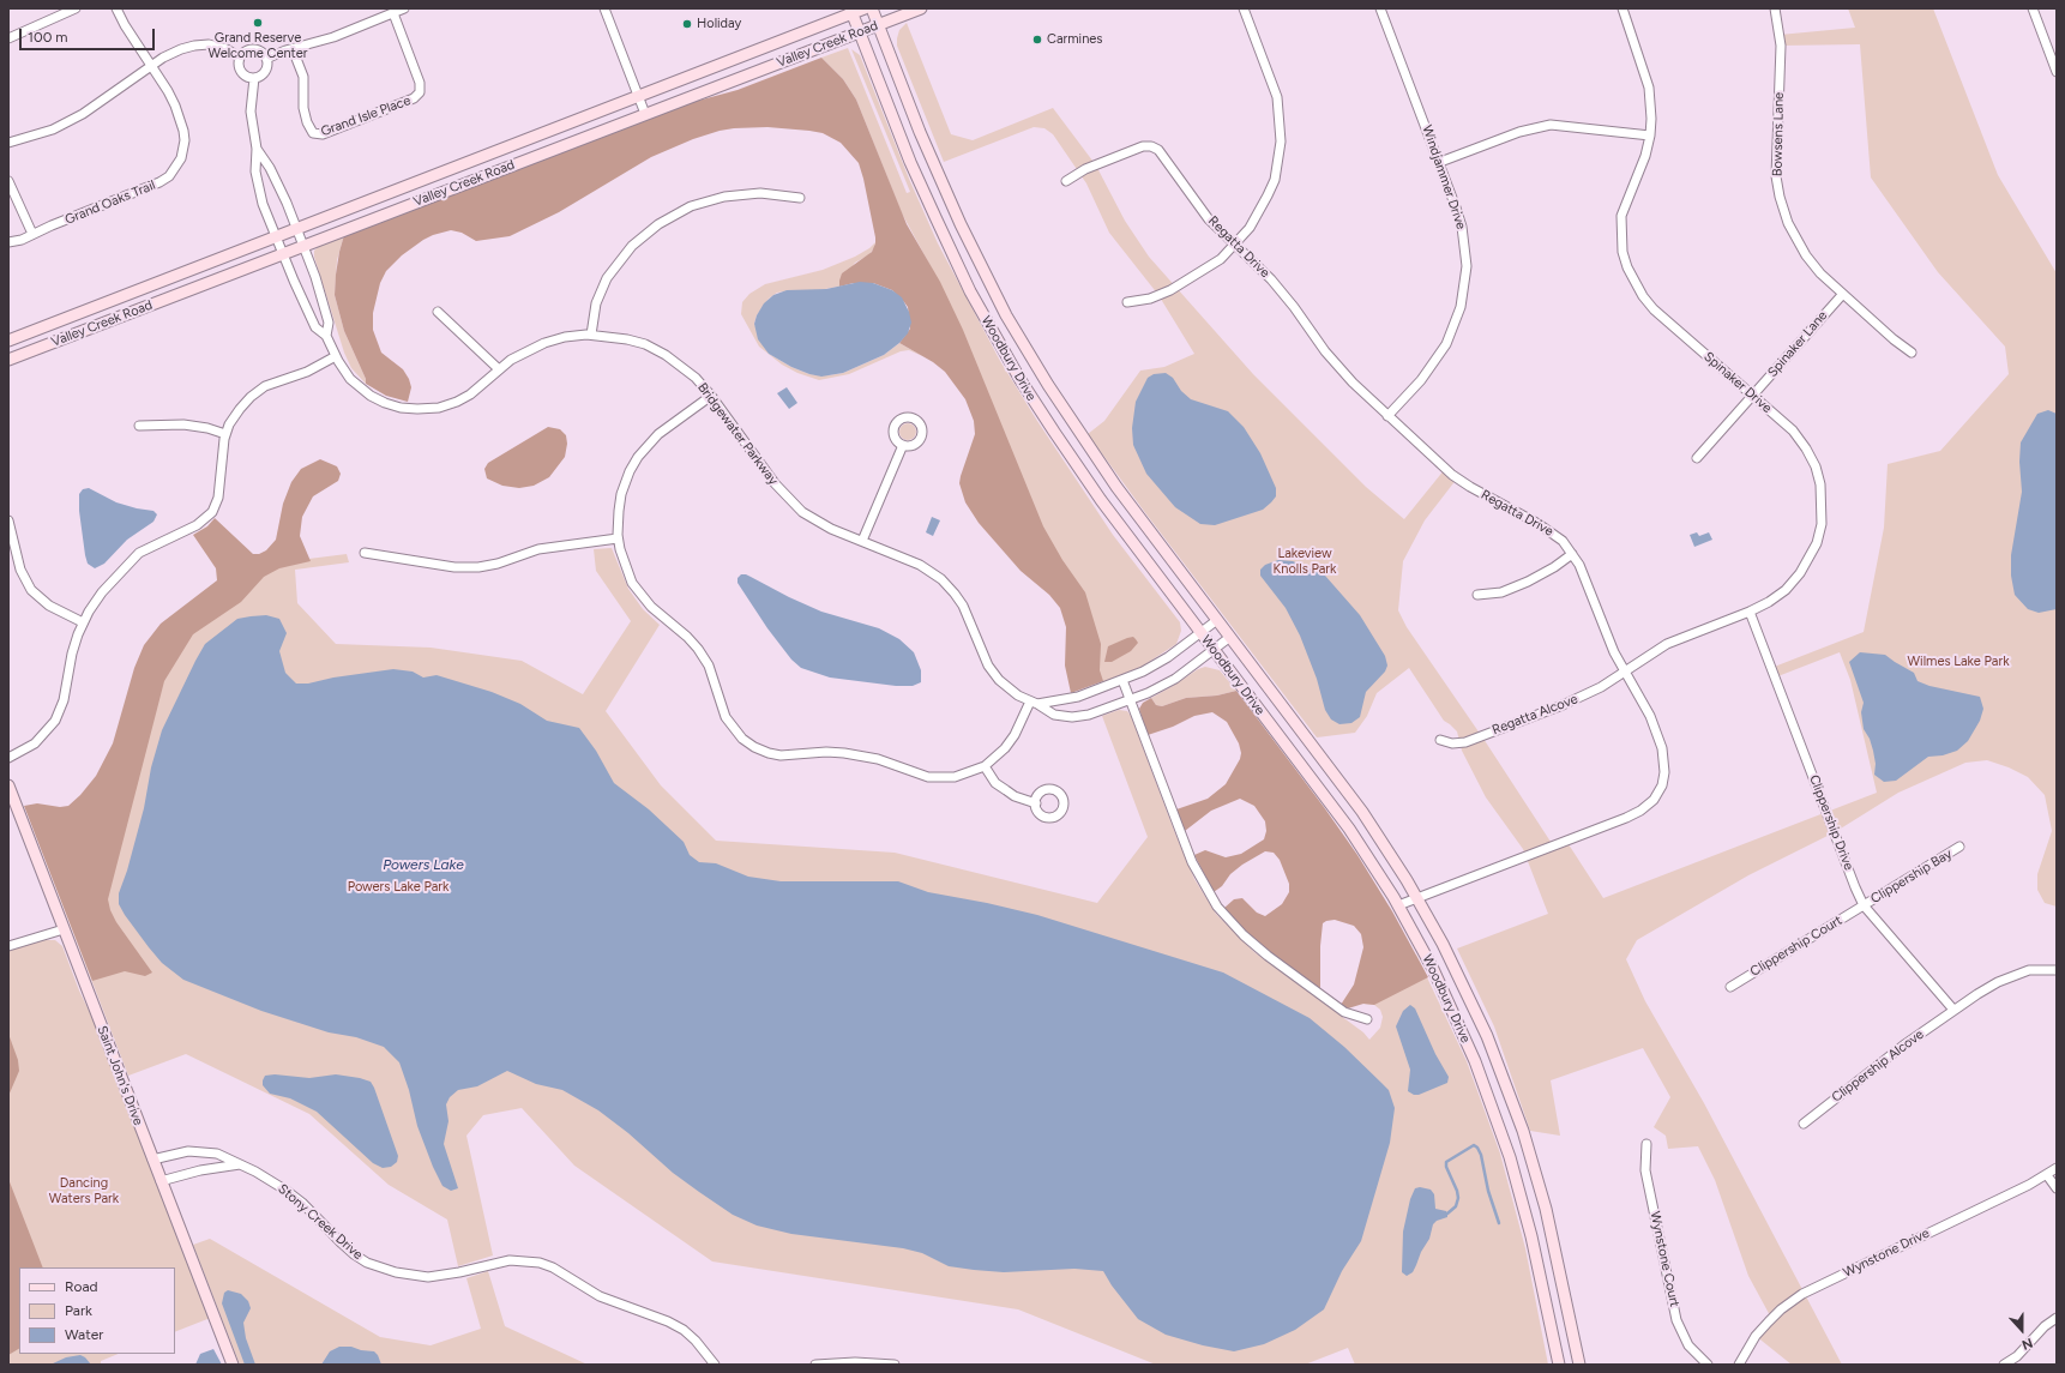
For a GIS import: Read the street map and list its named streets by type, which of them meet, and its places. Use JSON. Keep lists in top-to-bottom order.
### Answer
{
  "streets": {
    "main road": ["Valley Creek Road", "Woodbury Drive", "Saint John's Drive"],
    "street": [
      "Grand Isle Place",
      "Bowsens Lane",
      "Windjammer Drive",
      "Grand Oaks Trail",
      "Regatta Drive",
      "Spinaker Lane",
      "Spinaker Drive",
      "Bridgewater Parkway",
      "Regatta Alcove",
      "Clippership Drive",
      "Clippership Bay",
      "Clippership Court",
      "Clippership Alcove",
      "Stony Creek Drive",
      "Wynstone Drive",
      "Wynstone Court"
    ]
  },
  "crossings": [
    ["Valley Creek Road", "Woodbury Drive"],
    ["Valley Creek Road", "Bridgewater Parkway"],
    ["Bowsens Lane", "Spinaker Lane"],
    ["Windjammer Drive", "Regatta Drive"],
    ["Regatta Drive", "Woodbury Drive"],
    ["Regatta Drive", "Spinaker Drive"],
    ["Regatta Drive", "Regatta Alcove"],
    ["Spinaker Lane", "Spinaker Drive"],
    ["Woodbury Drive", "Bridgewater Parkway"],
    ["Spinaker Drive", "Regatta Alcove"],
    ["Spinaker Drive", "Clippership Drive"],
    ["Clippership Drive", "Clippership Bay"],
    ["Clippership Drive", "Clippership Court"],
    ["Clippership Drive", "Clippership Alcove"],
    ["Clippership Bay", "Clippership Court"],
    ["Saint John's Drive", "Stony Creek Drive"]
  ],
  "water": ["Powers Lake"],
  "parks": [
    "Lakeview Knolls Park",
    "Wilmes Lake Park",
    "Powers Lake Park",
    "Dancing Waters Park"
  ],
  "places": ["Grand Reserve Welcome Center", "Holiday", "Carmines"],
  "legend": ["Road", "Park", "Water"],
  "scale_bar": "100 m",
  "north": "bottom"
}
